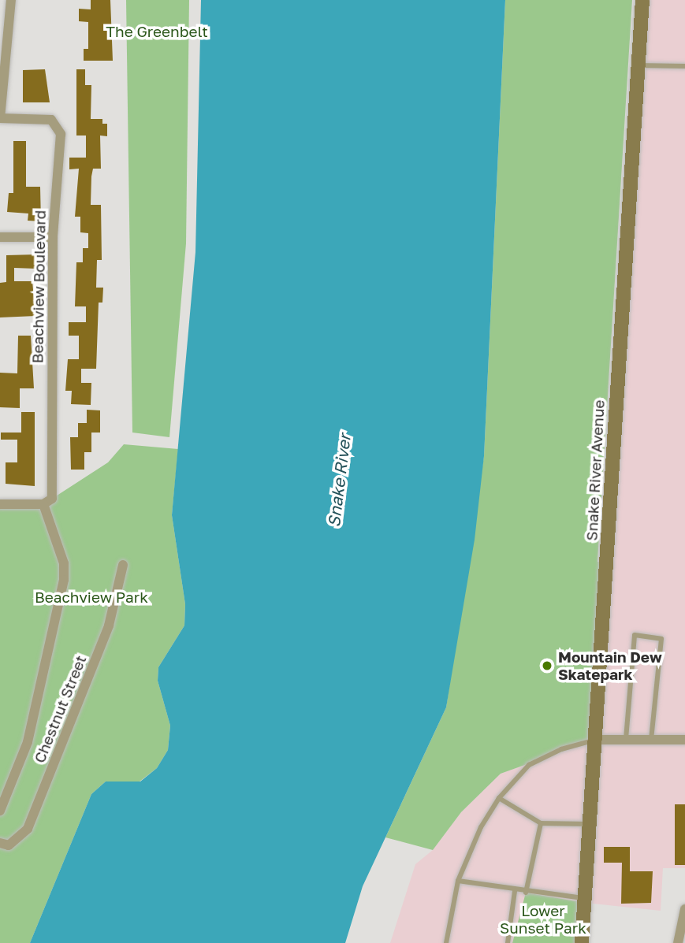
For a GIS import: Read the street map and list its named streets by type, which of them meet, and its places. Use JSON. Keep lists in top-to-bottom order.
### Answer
{
  "streets": {
    "main road": ["Snake River Avenue"],
    "street": ["Beachview Boulevard", "Chestnut Street"]
  },
  "crossings": [
    ["Beachview Boulevard", "Chestnut Street"]
  ],
  "water": ["Snake River"],
  "parks": ["The Greenbelt", "Beachview Park", "Lower Sunset Park"],
  "places": ["Mountain Dew Skatepark"]
}
